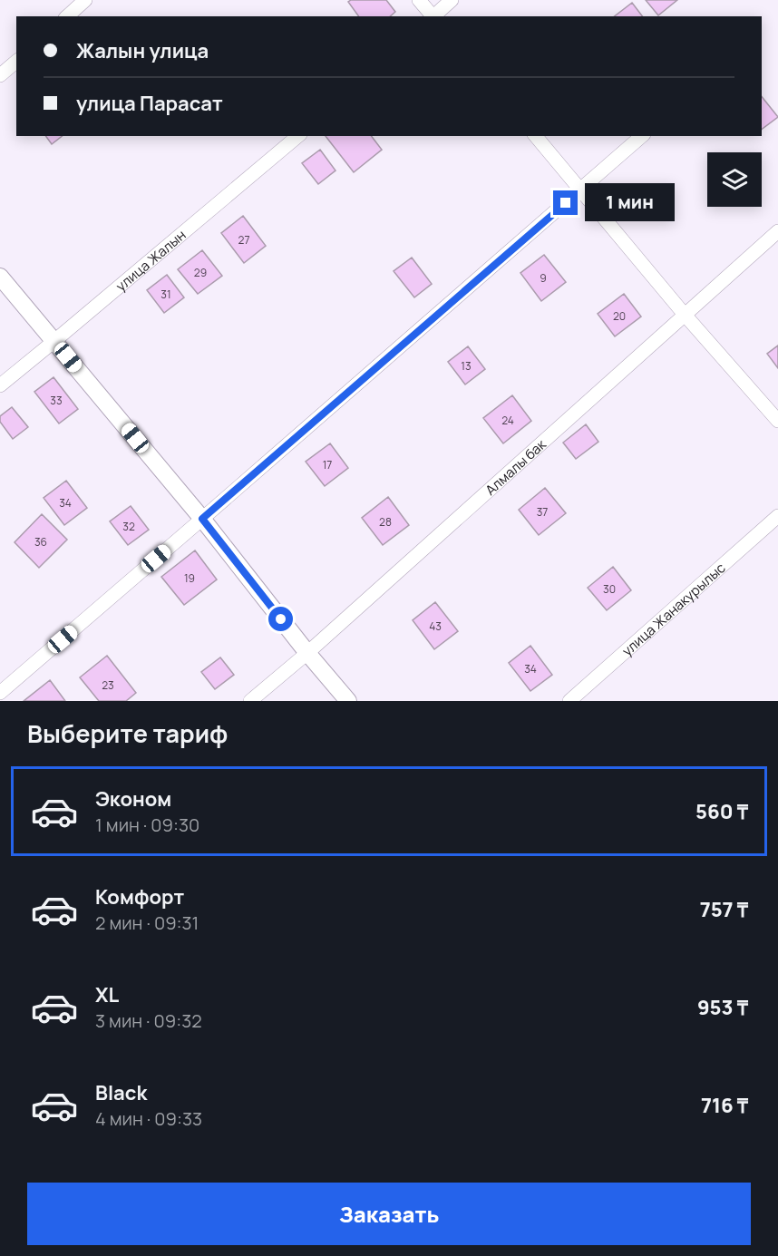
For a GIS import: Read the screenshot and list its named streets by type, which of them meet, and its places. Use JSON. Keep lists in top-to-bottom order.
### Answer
{
  "streets": {
    "street": ["улица Жалын", "Алмалы бак", "улица Жанакурылыс"]
  },
  "house_numbers": [
    "27",
    "29",
    "9",
    "31",
    "20",
    "13",
    "33",
    "24",
    "17",
    "34",
    "37",
    "28",
    "32",
    "36",
    "19",
    "30",
    "43",
    "34",
    "23"
  ],
  "page": {
    "banner": ["Жалын улица", "улица Парасат"],
    "bubble": "1 мин",
    "heading": "Выберите тариф",
    "list": [
      {
        "name": "Эконом",
        "note": "1 мин · 09:30",
        "value": "560 ₸"
      },
      {
        "name": "Комфорт",
        "note": "2 мин · 09:31",
        "value": "757 ₸"
      },
      {
        "name": "XL",
        "note": "3 мин · 09:32",
        "value": "953 ₸"
      },
      {
        "name": "Black",
        "note": "4 мин · 09:33",
        "value": "716 ₸"
      }
    ],
    "buttons": "Заказать"
  }
}
